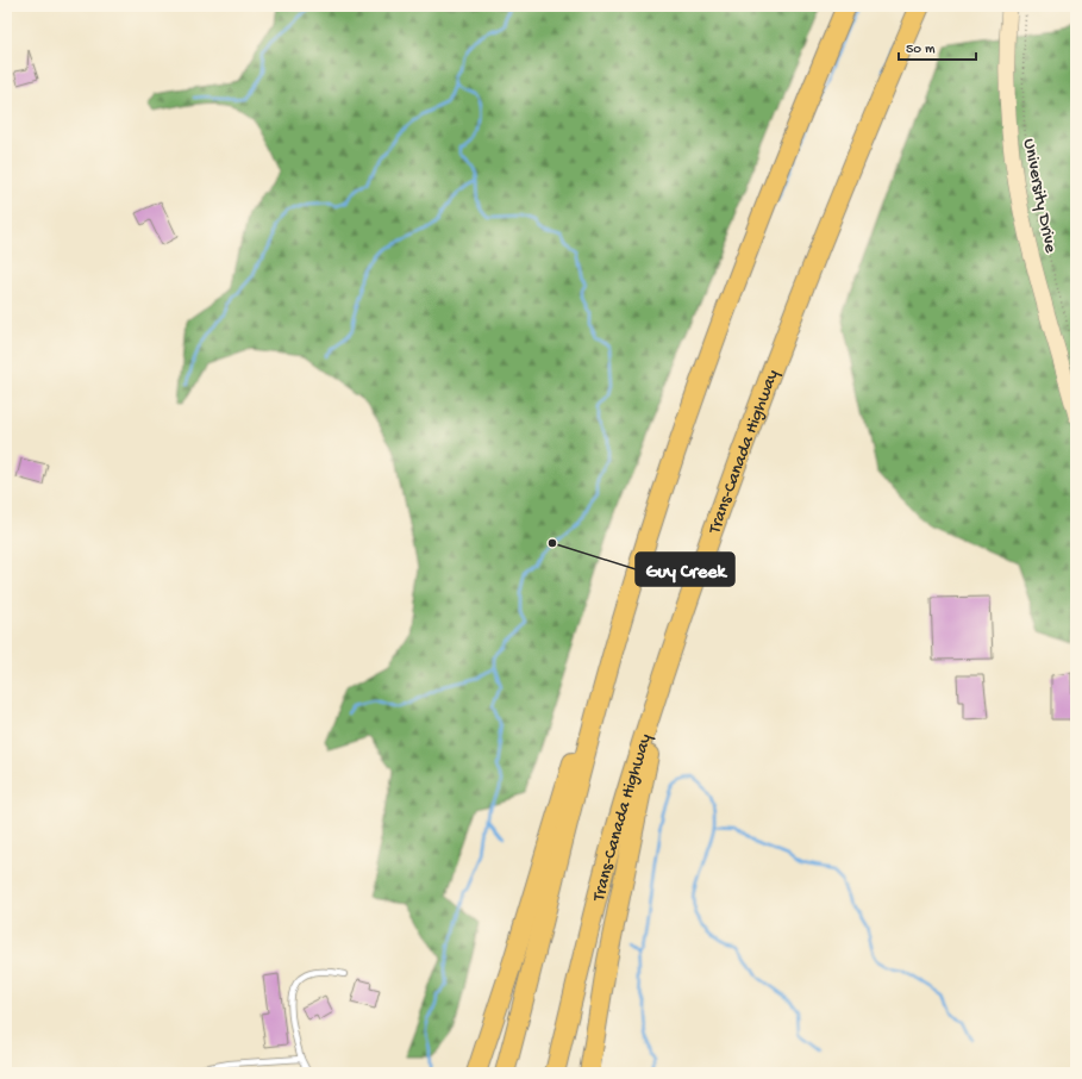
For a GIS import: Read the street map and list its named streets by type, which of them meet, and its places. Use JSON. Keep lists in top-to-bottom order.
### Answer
{
  "streets": {
    "highway": ["Trans-Canada Highway"],
    "street": ["University Drive"]
  },
  "places": ["Guy Creek"],
  "scale_bar": "50 m"
}
